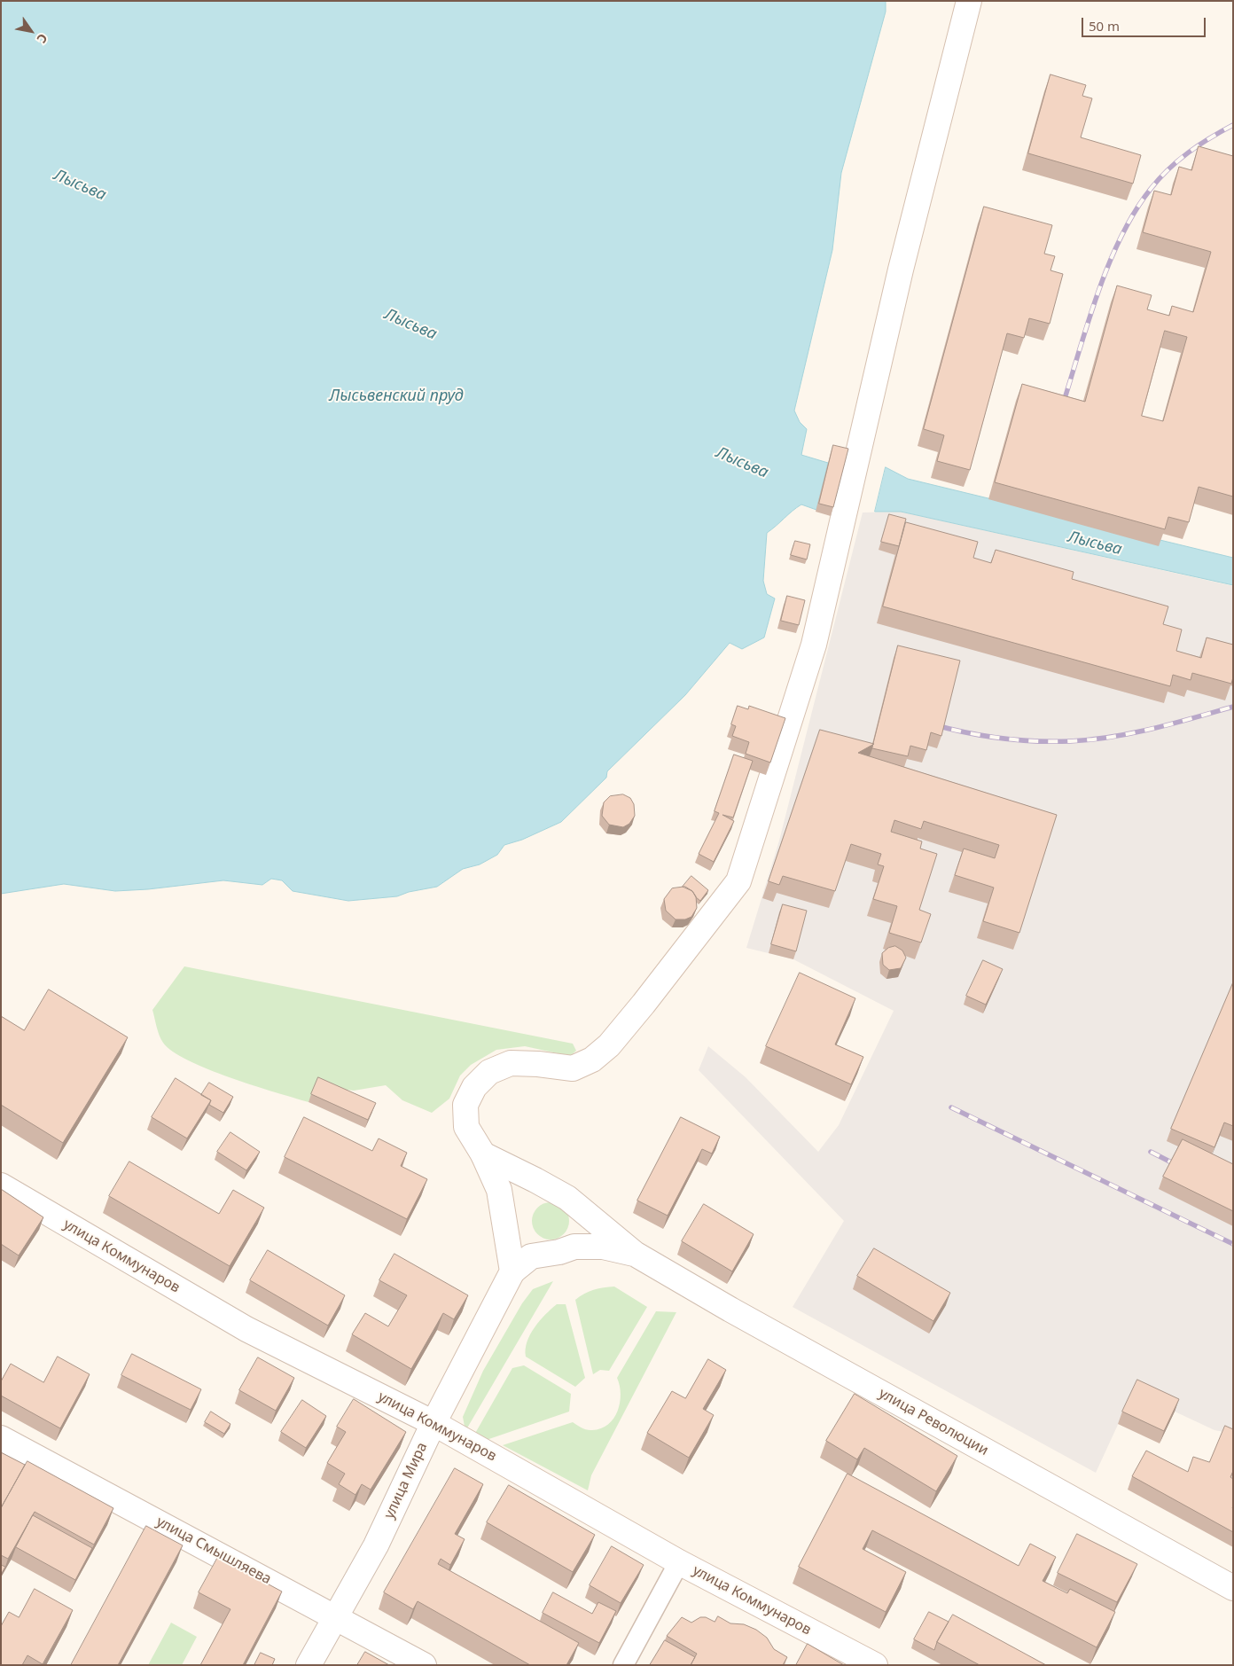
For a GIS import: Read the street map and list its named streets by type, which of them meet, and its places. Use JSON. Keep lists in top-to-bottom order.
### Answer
{
  "streets": {
    "street": [
      "улица Коммунаров",
      "улица Революции",
      "улица Мира",
      "улица Смышляева"
    ]
  },
  "crossings": [
    ["улица Коммунаров", "улица Мира"],
    ["улица Мира", "улица Смышляева"]
  ],
  "water": ["Лысьва", "Лысьвенский пруд"],
  "scale_bar": "50 m",
  "north": "bottom right"
}
